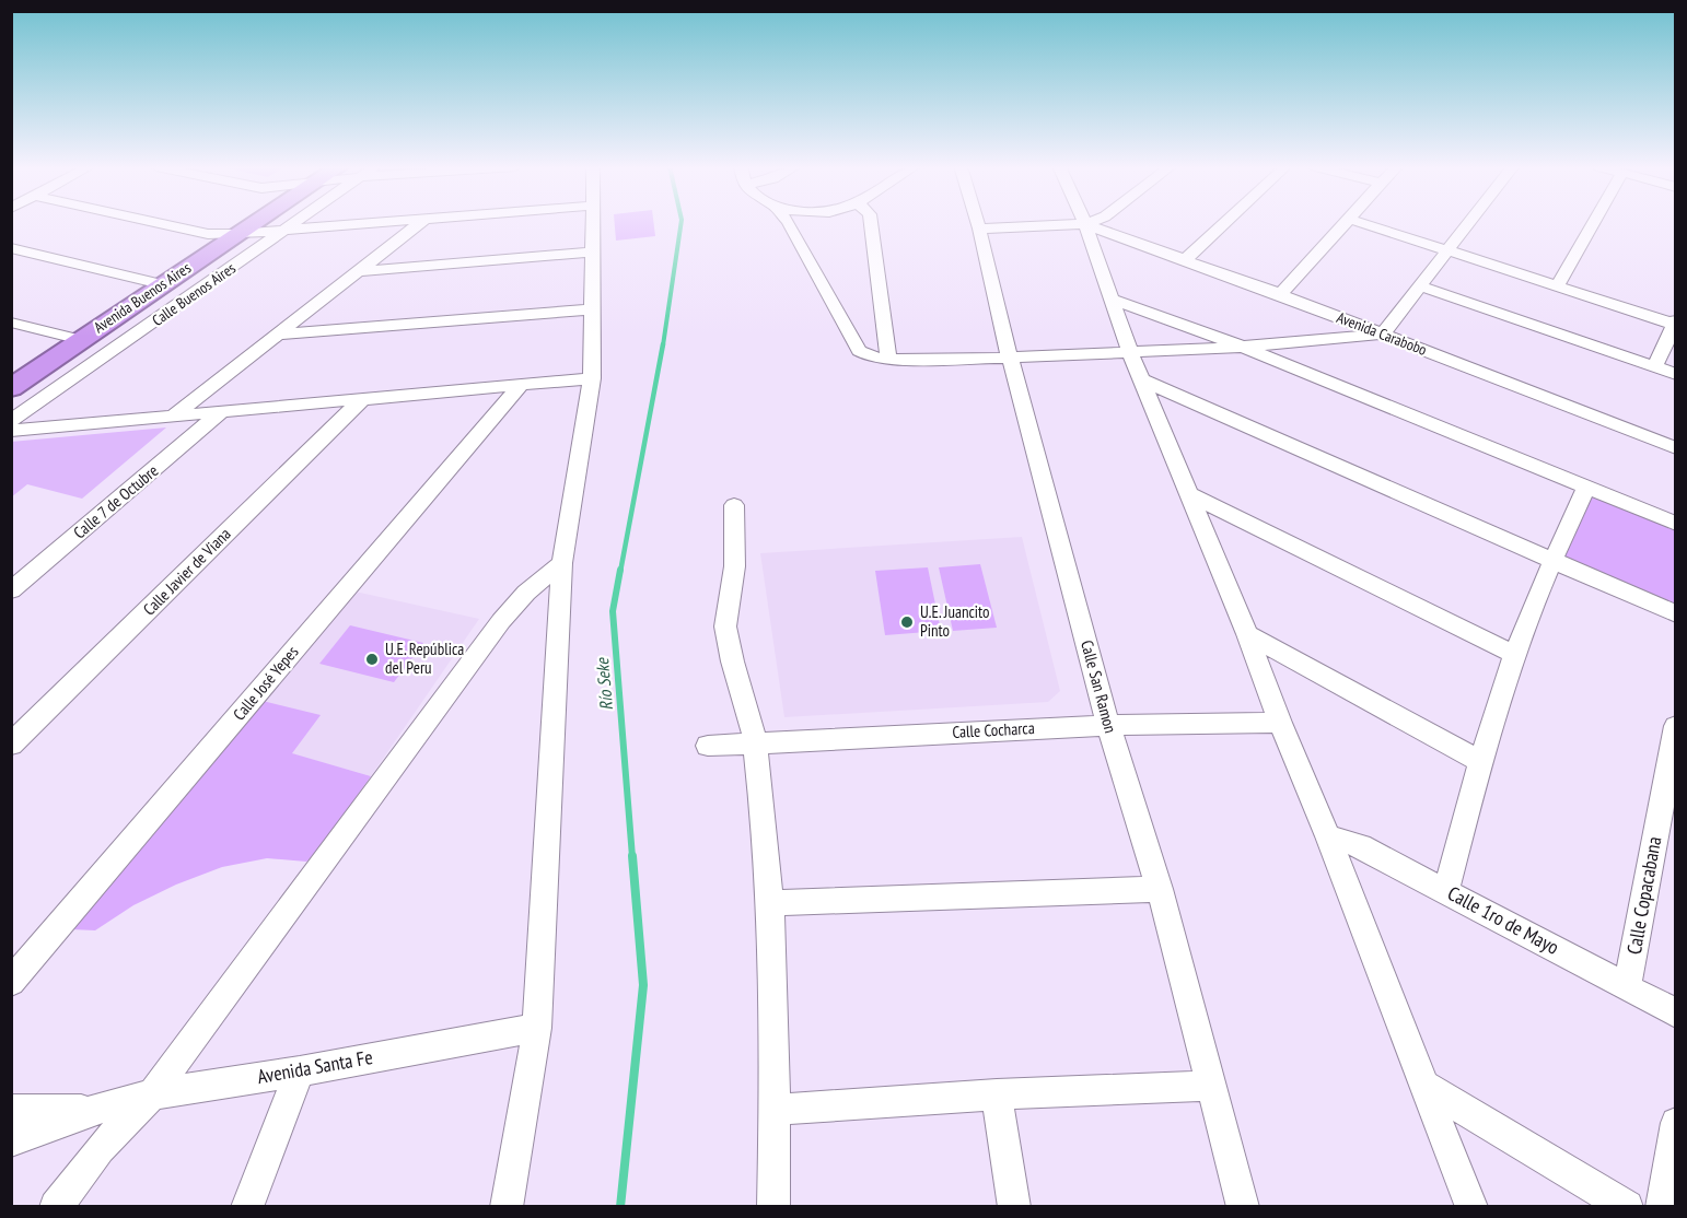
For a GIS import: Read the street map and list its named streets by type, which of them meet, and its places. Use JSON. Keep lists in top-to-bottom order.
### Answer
{
  "streets": {
    "highway": ["Avenida Buenos Aires"],
    "street": [
      "Calle Buenos Aires",
      "Avenida Carabobo",
      "Calle 7 de Octubre",
      "Calle Javier de Viana",
      "Calle José Yepes",
      "Calle San Ramon",
      "Calle Cocharca",
      "Calle Copacabana",
      "Calle 1ro de Mayo",
      "Avenida Santa Fe"
    ]
  },
  "crossings": [
    ["Calle San Ramon", "Calle Cocharca"],
    ["Calle Copacabana", "Calle 1ro de Mayo"]
  ],
  "water": ["Río Seke"],
  "places": ["U.E. Juancito Pinto", "U.E. República del Peru"]
}
